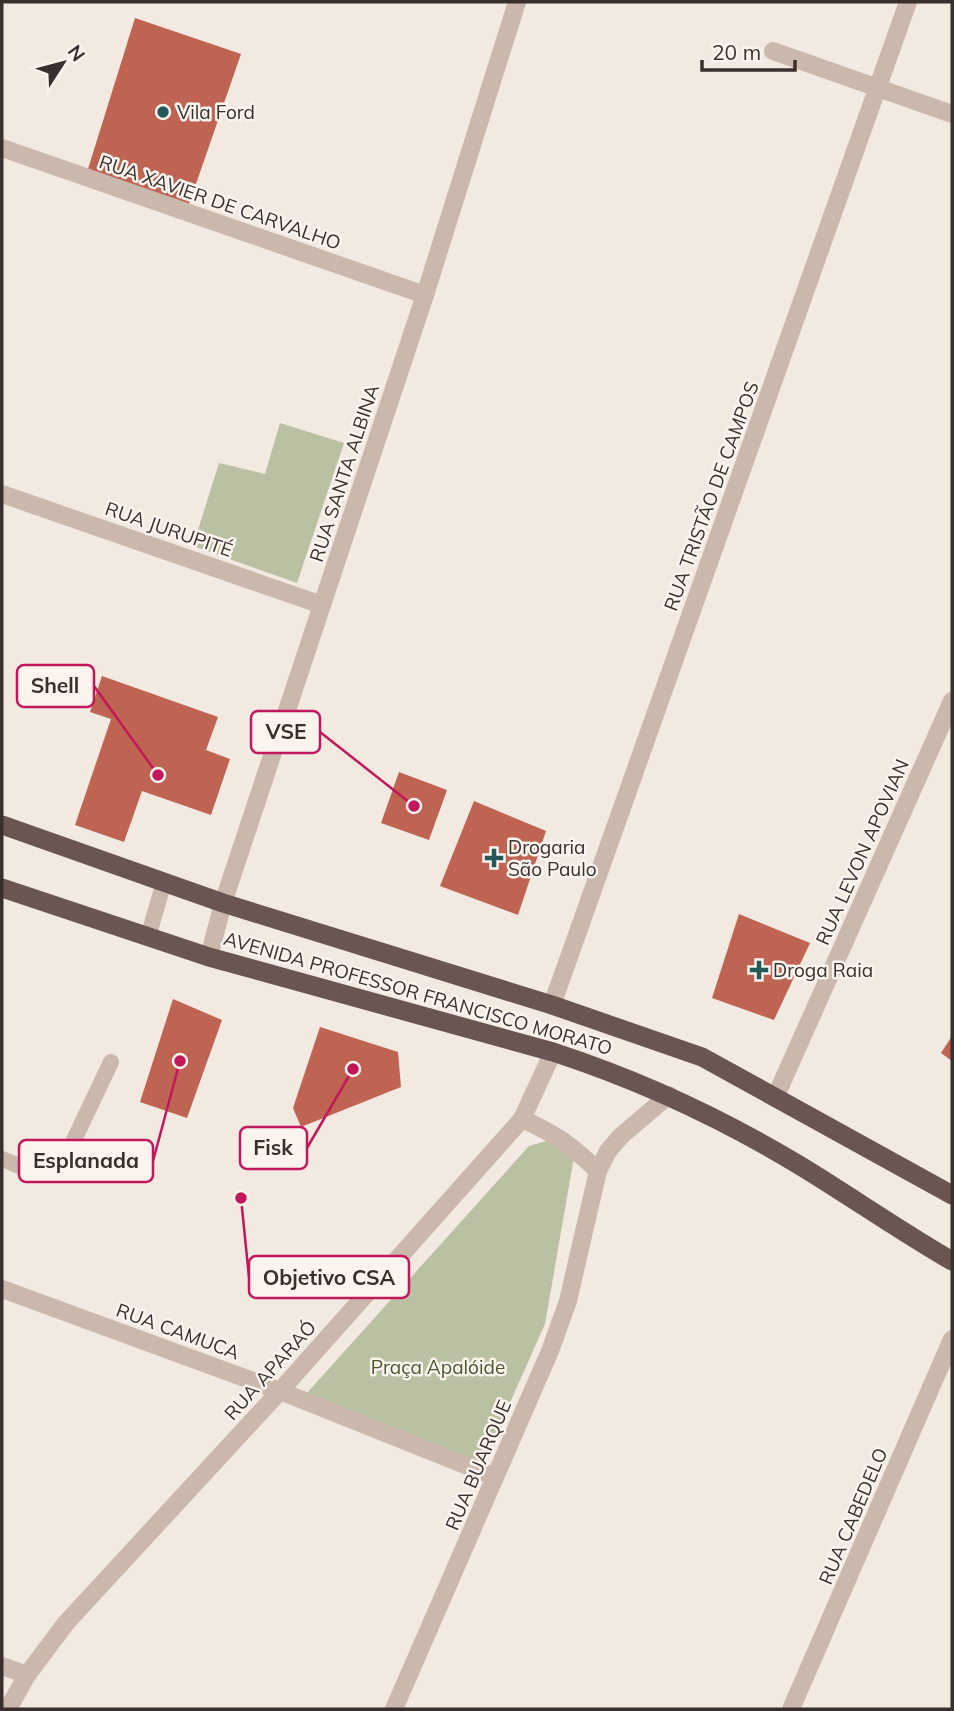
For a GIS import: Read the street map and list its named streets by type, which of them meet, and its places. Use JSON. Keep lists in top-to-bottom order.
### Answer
{
  "streets": {
    "highway": ["AVENIDA PROFESSOR FRANCISCO MORATO"],
    "street": [
      "RUA XAVIER DE CARVALHO",
      "RUA SANTA ALBINA",
      "RUA TRISTÃO DE CAMPOS",
      "RUA JURUPITÉ",
      "RUA LEVON APOVIAN",
      "RUA CAMUCA",
      "RUA APARAÓ",
      "RUA BUARQUE",
      "RUA CABEDELO"
    ]
  },
  "crossings": [
    ["RUA XAVIER DE CARVALHO", "RUA SANTA ALBINA"],
    ["RUA SANTA ALBINA", "RUA JURUPITÉ"],
    ["RUA SANTA ALBINA", "AVENIDA PROFESSOR FRANCISCO MORATO"],
    ["RUA TRISTÃO DE CAMPOS", "AVENIDA PROFESSOR FRANCISCO MORATO"],
    ["RUA LEVON APOVIAN", "AVENIDA PROFESSOR FRANCISCO MORATO"],
    ["AVENIDA PROFESSOR FRANCISCO MORATO", "RUA APARAÓ"],
    ["AVENIDA PROFESSOR FRANCISCO MORATO", "RUA BUARQUE"],
    ["RUA CAMUCA", "RUA APARAÓ"],
    ["RUA CAMUCA", "RUA BUARQUE"]
  ],
  "parks": ["Praça Apalóide"],
  "places": {
    "other": [
      "Vila Ford",
      "Shell",
      "VSE",
      "Esplanada",
      "Fisk",
      "Objetivo CSA"
    ],
    "health": ["Drogaria São Paulo", "Droga Raia"]
  },
  "scale_bar": "20 m",
  "north": "top right"
}
